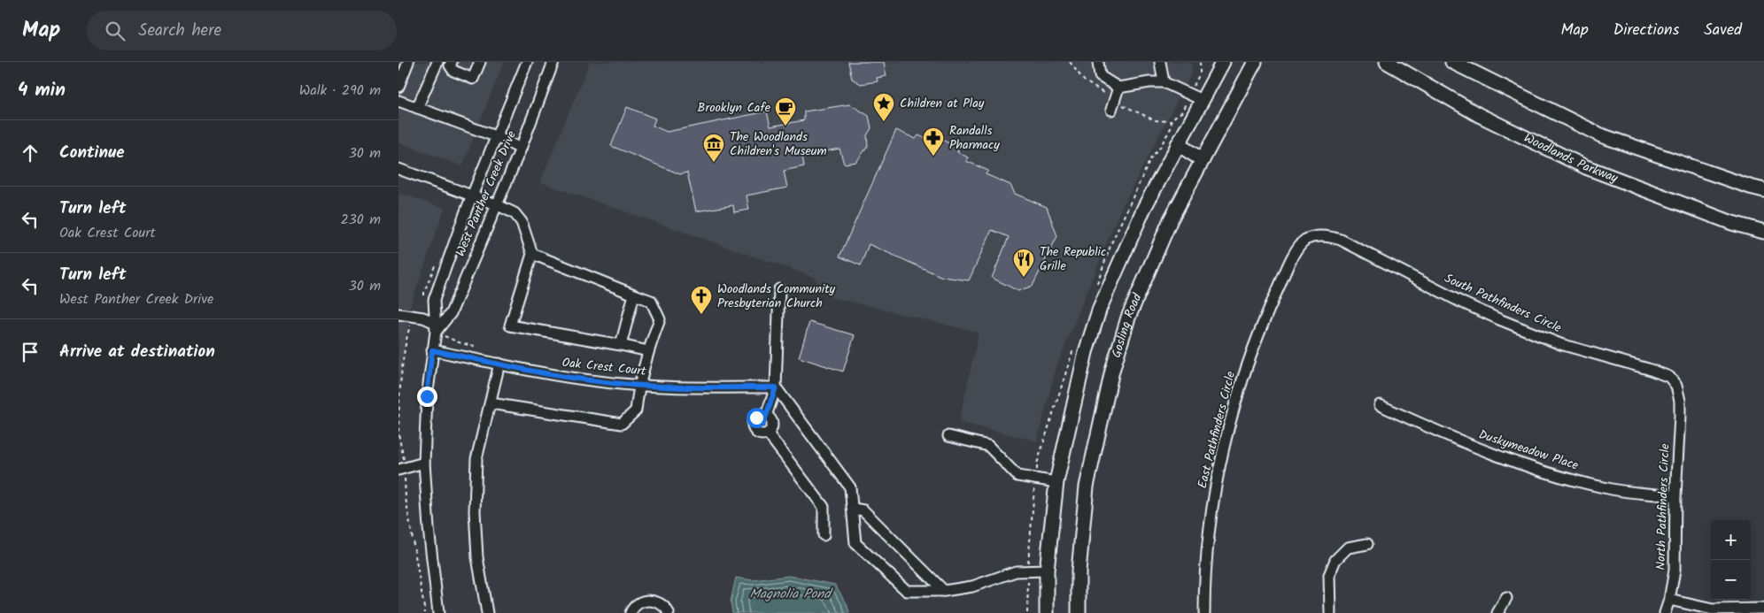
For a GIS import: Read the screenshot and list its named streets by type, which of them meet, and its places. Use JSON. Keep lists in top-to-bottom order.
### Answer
{
  "streets": {
    "main road": ["Woodlands Parkway", "Gosling Road"],
    "street": [
      "West Panther Creek Drive",
      "South Pathfinders Circle",
      "Oak Crest Court",
      "East Pathfinders Circle",
      "Duskymeadow Place",
      "North Pathfinders Circle"
    ]
  },
  "crossings": [
    ["West Panther Creek Drive", "Oak Crest Court"],
    ["South Pathfinders Circle", "East Pathfinders Circle"],
    ["South Pathfinders Circle", "North Pathfinders Circle"],
    ["Duskymeadow Place", "North Pathfinders Circle"]
  ],
  "water": ["Magnolia Pond"],
  "places": {
    "place": ["Children at Play"],
    "cafe": ["Brooklyn Cafe"],
    "pharmacy": ["Randalls Pharmacy"],
    "museum": ["The Woodlands Children's Museum"],
    "restaurant": ["The Republic Grille"],
    "church": ["Woodlands Community Presbyterian Church"]
  },
  "page": {
    "header": "Map",
    "search": "Search here",
    "nav": ["Map", "Directions", "Saved"],
    "heading": ["4 min", "Walk · 290 m"],
    "list": [
      ["Continue", "30 m"],
      ["Turn left", "Oak Crest Court", "230 m"],
      ["Turn left", "West Panther Creek Drive", "30 m"],
      "Arrive at destination"
    ],
    "map_buttons": ["+", "−"]
  }
}
